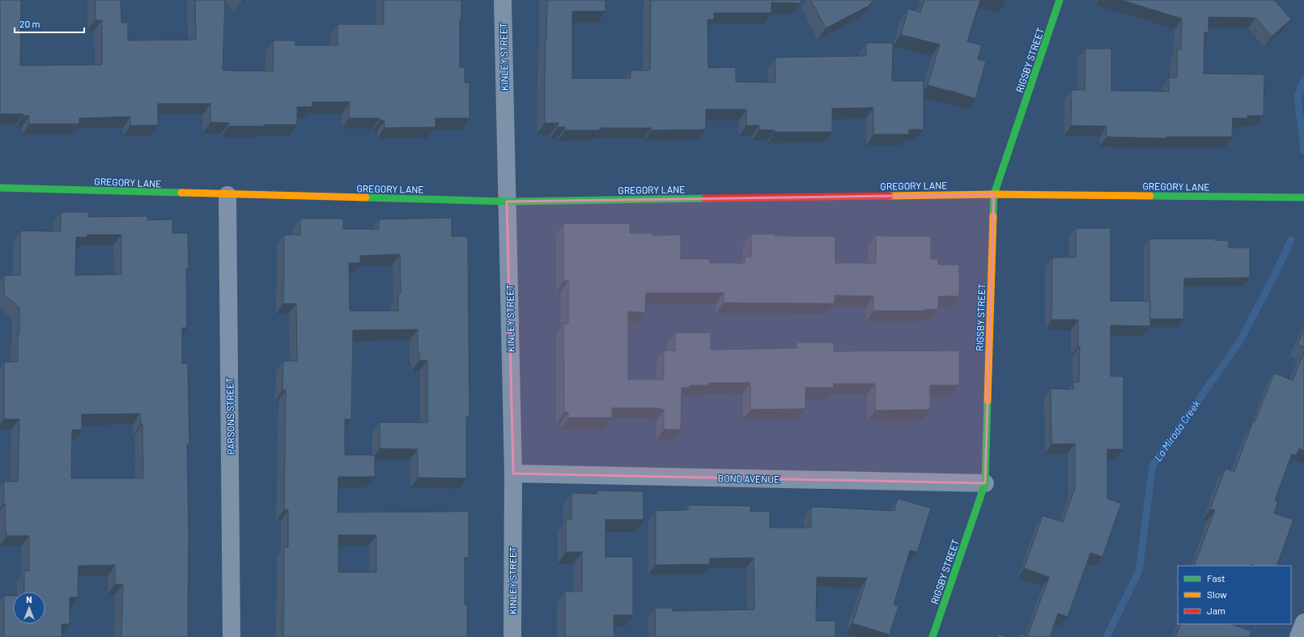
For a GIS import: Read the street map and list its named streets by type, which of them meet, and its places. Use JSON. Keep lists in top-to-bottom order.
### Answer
{
  "streets": {
    "street": [
      "KINLEY STREET",
      "RIGSBY STREET",
      "GREGORY LANE",
      "PARSONS STREET",
      "BOND AVENUE"
    ]
  },
  "crossings": [
    ["KINLEY STREET", "GREGORY LANE"],
    ["KINLEY STREET", "BOND AVENUE"],
    ["RIGSBY STREET", "GREGORY LANE"],
    ["RIGSBY STREET", "BOND AVENUE"],
    ["GREGORY LANE", "PARSONS STREET"]
  ],
  "water": ["La Mirada Creek"],
  "legend": ["Fast", "Slow", "Jam"],
  "scale_bar": "20 m",
  "north": "top"
}
